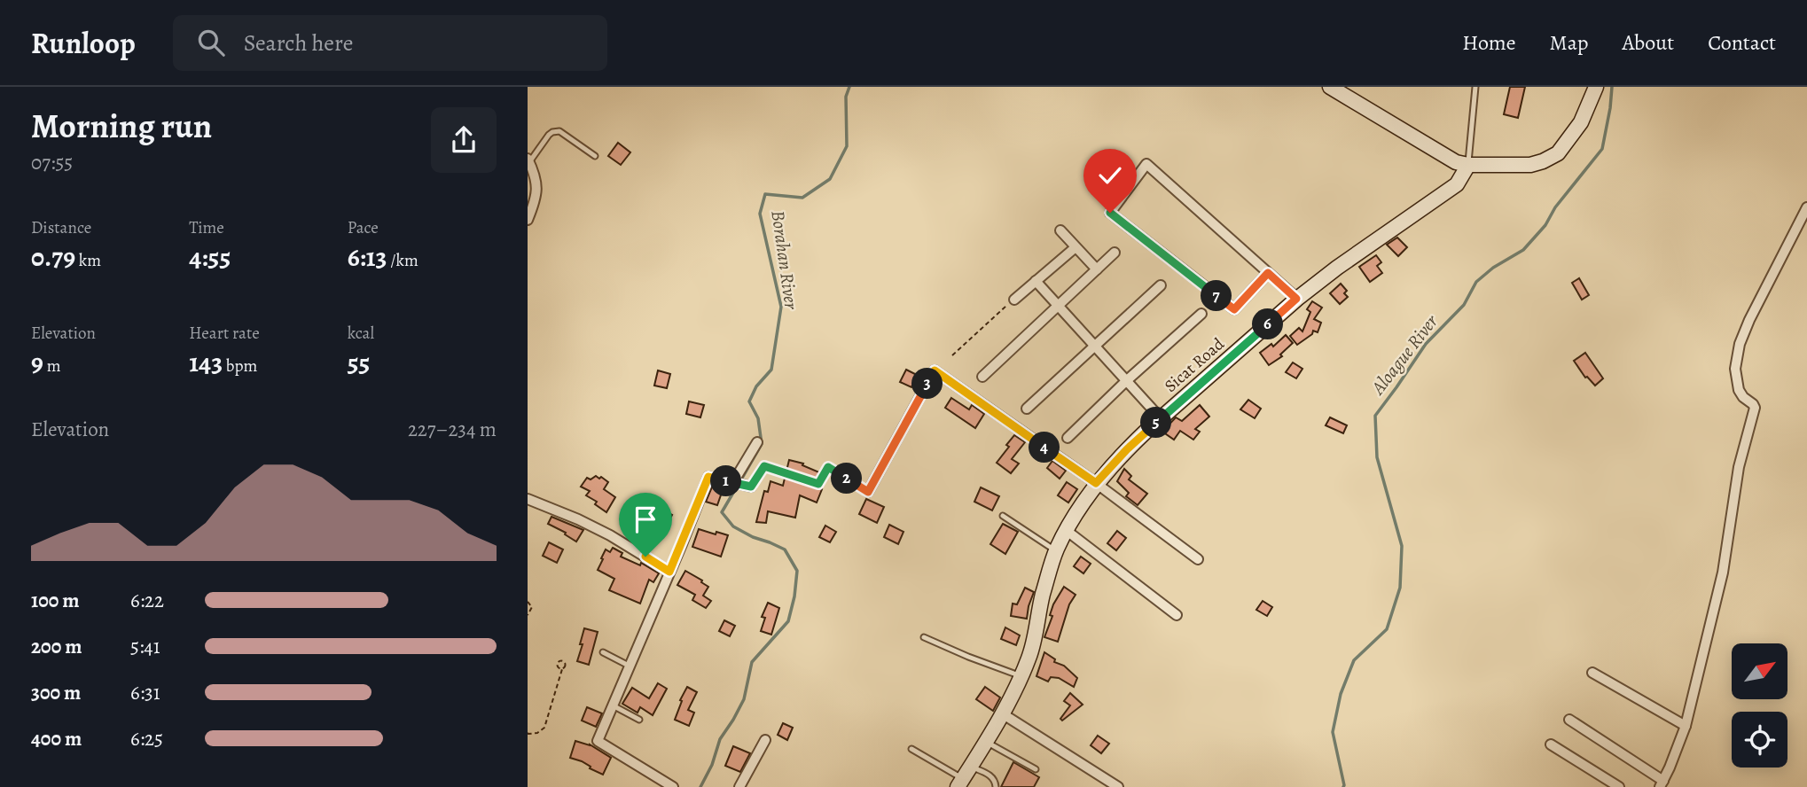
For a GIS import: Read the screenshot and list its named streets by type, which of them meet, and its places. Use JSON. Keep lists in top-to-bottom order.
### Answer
{
  "streets": {
    "street": ["Sicat Road"]
  },
  "water": ["Borahan River", "Aloague River"],
  "north": "top right",
  "page": {
    "header": "Runloop",
    "search": "Search here",
    "nav": [
      "Home",
      "Map",
      "About",
      "Contact"
    ],
    "heading": ["Morning run", "07:55"],
    "stats": [
      ["Distance", "0.79 km"],
      ["Time", "4:55"],
      ["Pace", "6:13 /km"],
      ["Elevation", "9 m"],
      ["Heart rate", "143 bpm"],
      ["kcal", "55"]
    ],
    "pins": [
      "7",
      "6",
      "3",
      "5",
      "4",
      "2",
      "1"
    ],
    "chart": ["Elevation", "227–234 m"],
    "list": [
      {
        "name": "100 m",
        "note": "6:22"
      },
      {
        "name": "200 m",
        "note": "5:41"
      },
      {
        "name": "300 m",
        "note": "6:31"
      },
      {
        "name": "400 m",
        "note": "6:25"
      }
    ]
  }
}
